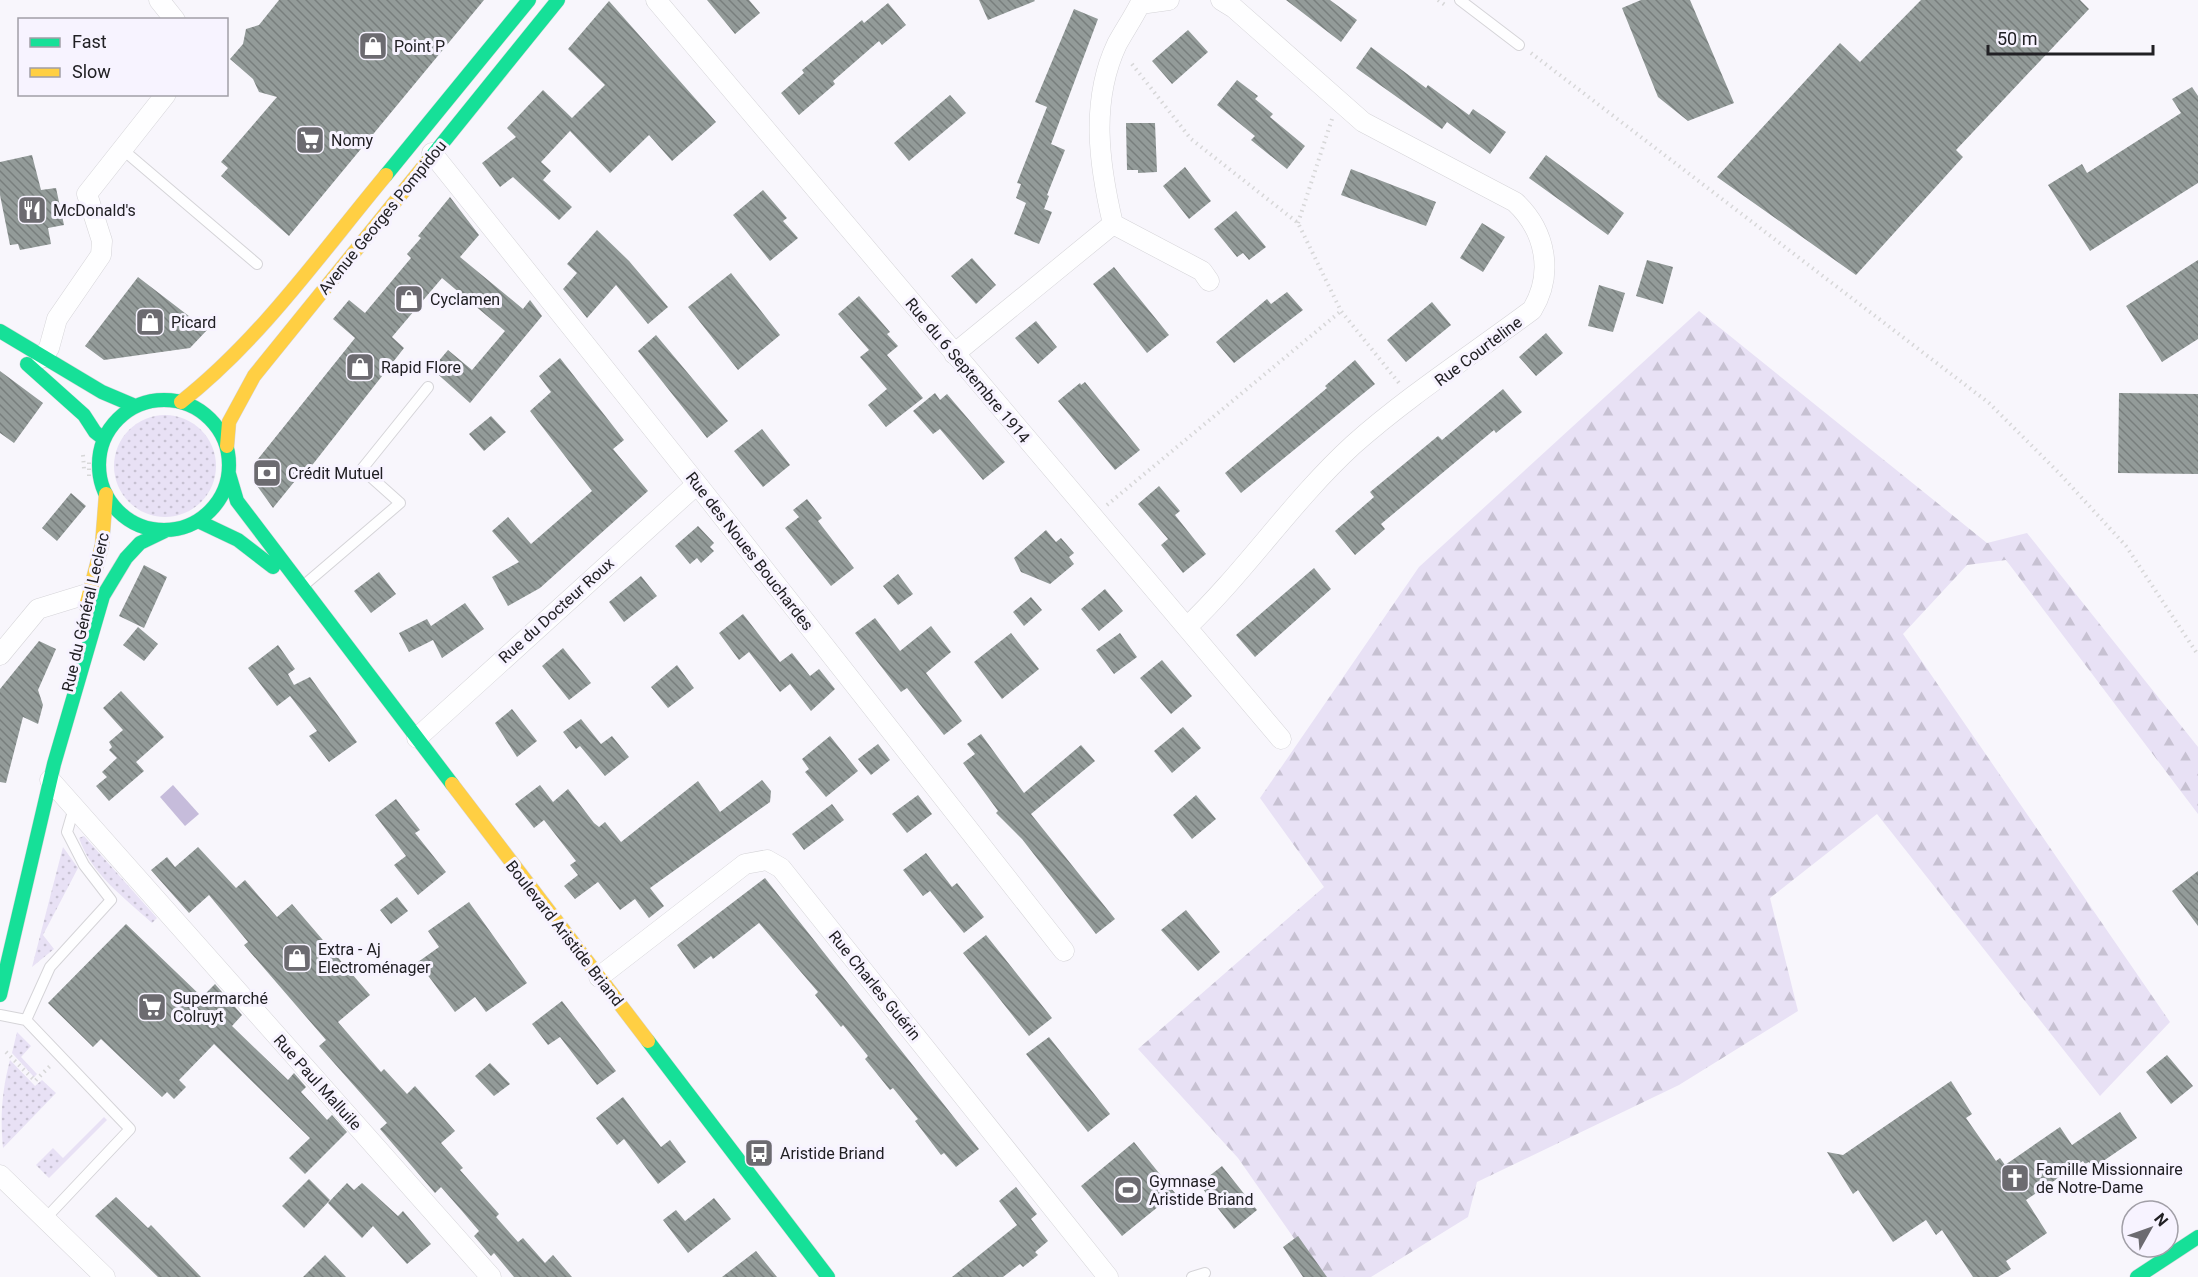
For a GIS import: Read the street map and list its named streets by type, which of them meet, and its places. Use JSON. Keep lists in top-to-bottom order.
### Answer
{
  "streets": {
    "main road": ["Avenue Georges Pompidou", "Rue du Général Leclerc", "Boulevard Aristide Briand"],
    "street": [
      "Rue Courteline",
      "Rue du 6 Septembre 1914",
      "Rue des Noues Bouchardes",
      "Rue du Docteur Roux",
      "Rue Charles Guérin",
      "Rue Paul Malluile"
    ]
  },
  "crossings": [
    ["Avenue Georges Pompidou", "Rue des Noues Bouchardes"],
    ["Avenue Georges Pompidou", "Rue du Général Leclerc"],
    ["Rue Courteline", "Rue du 6 Septembre 1914"],
    ["Rue des Noues Bouchardes", "Rue du Docteur Roux"],
    ["Rue du Docteur Roux", "Boulevard Aristide Briand"],
    ["Rue du Général Leclerc", "Rue Paul Malluile"],
    ["Boulevard Aristide Briand", "Rue Charles Guérin"]
  ],
  "places": {
    "shop": [
      "Point P",
      "Cyclamen",
      "Picard",
      "Rapid Flore",
      "Extra - Aj Electroménager"
    ],
    "supermarket": ["Nomy", "Supermarché Colruyt"],
    "restaurant": ["McDonald's"],
    "bank": ["Crédit Mutuel"],
    "bus stop": ["Aristide Briand"],
    "church": ["Famille Missionnaire de Notre-Dame"],
    "sports": ["Gymnase Aristide Briand"]
  },
  "legend": ["Fast", "Slow"],
  "scale_bar": "50 m",
  "north": "top right"
}
